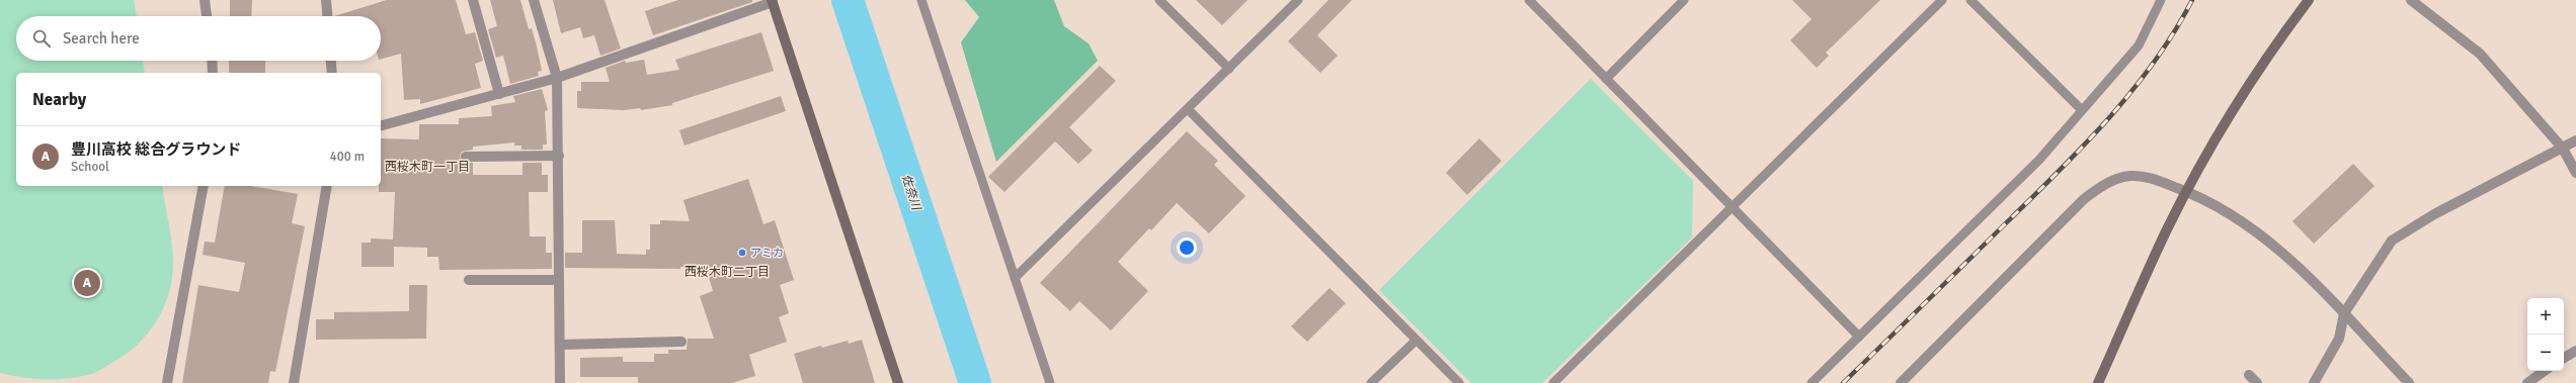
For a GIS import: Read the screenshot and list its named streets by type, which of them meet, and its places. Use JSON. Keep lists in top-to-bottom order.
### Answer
{
  "districts": ["西桜木町一丁目", "西桜木町二丁目"],
  "water": ["佐奈川"],
  "places": ["アミカ"],
  "page": {
    "search": "Search here",
    "heading": "Nearby",
    "list": [
      {
        "mark": "A",
        "name": "豊川高校 総合グラウンド",
        "note": "School",
        "value": "400 m"
      }
    ],
    "pins": "A",
    "map_buttons": ["+", "−"]
  }
}
